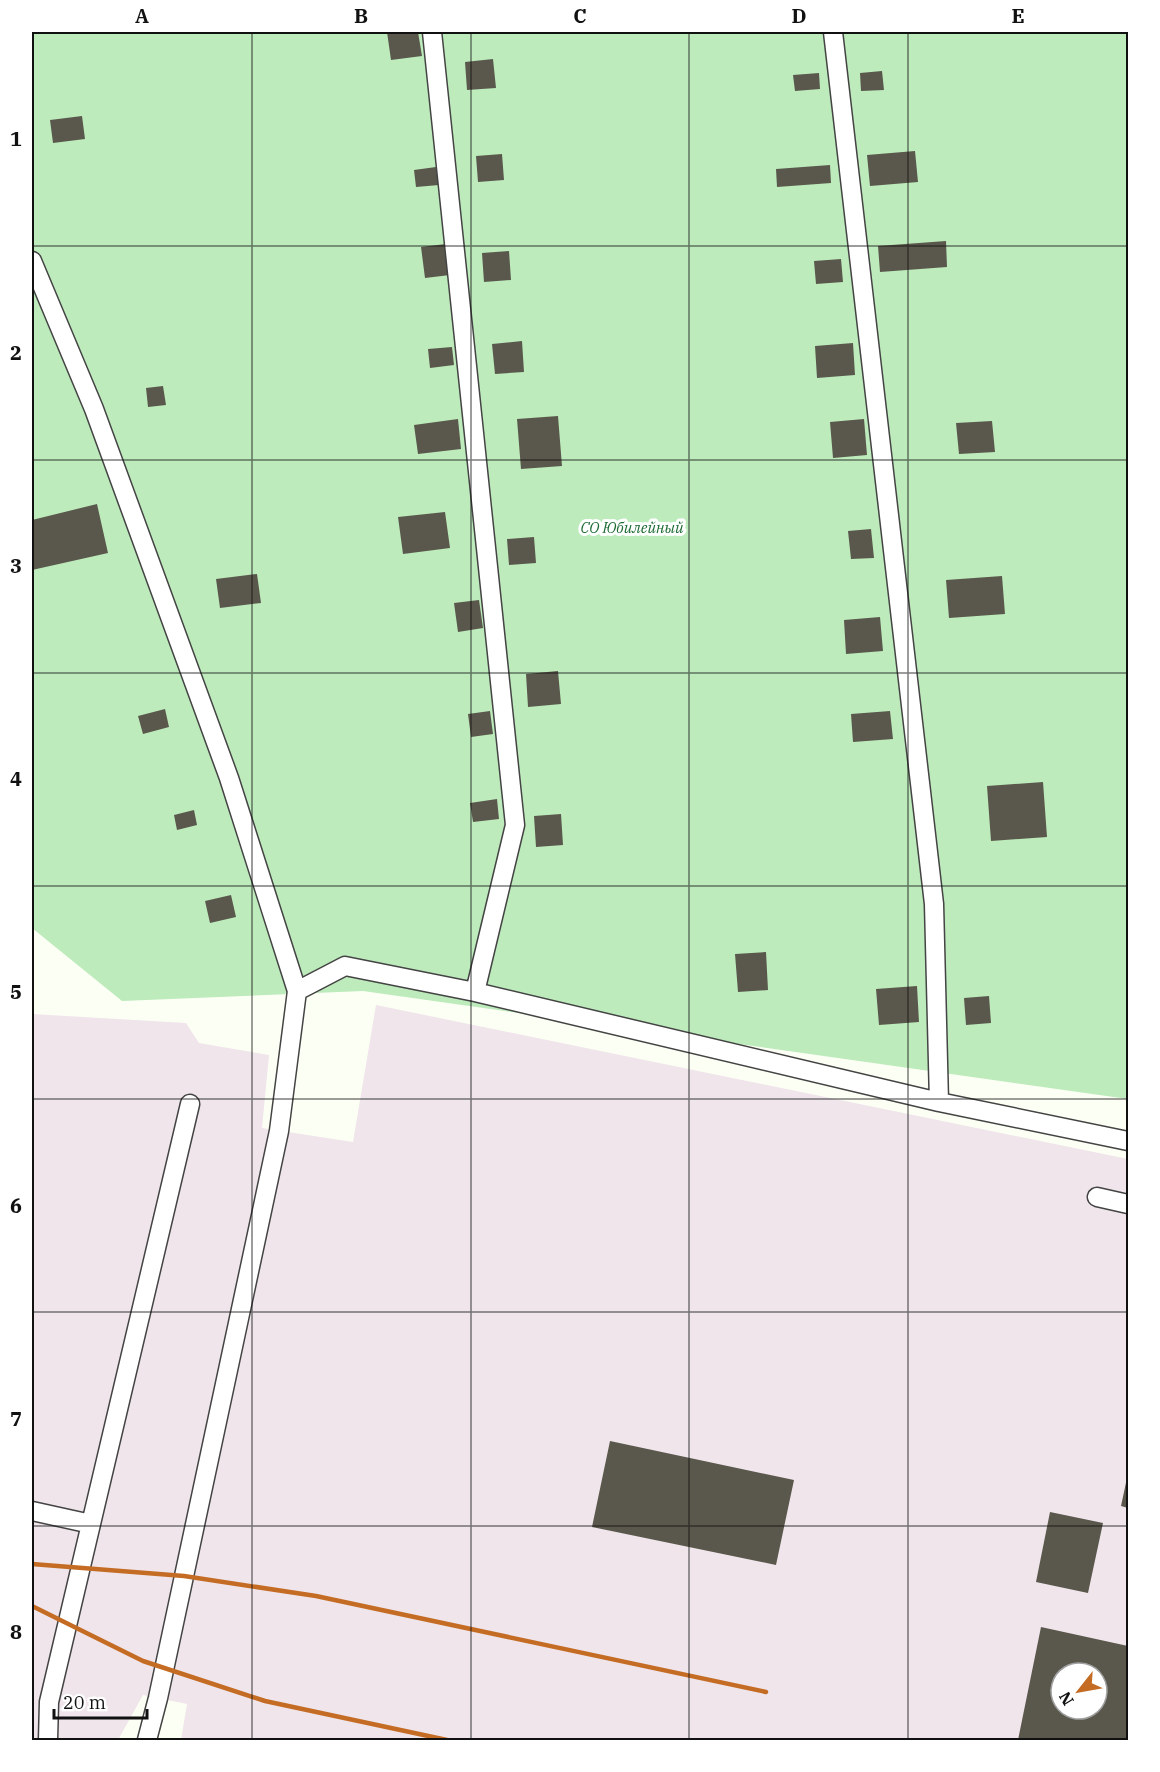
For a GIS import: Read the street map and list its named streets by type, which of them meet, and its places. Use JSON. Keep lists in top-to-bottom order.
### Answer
{
  "parks": ["СО Юбилейный"],
  "scale_bar": "20 m",
  "north": "bottom left",
  "grid": {
    "columns": [
      "A",
      "B",
      "C",
      "D",
      "E"
    ],
    "rows": [
      "1",
      "2",
      "3",
      "4",
      "5",
      "6",
      "7",
      "8"
    ]
  }
}
